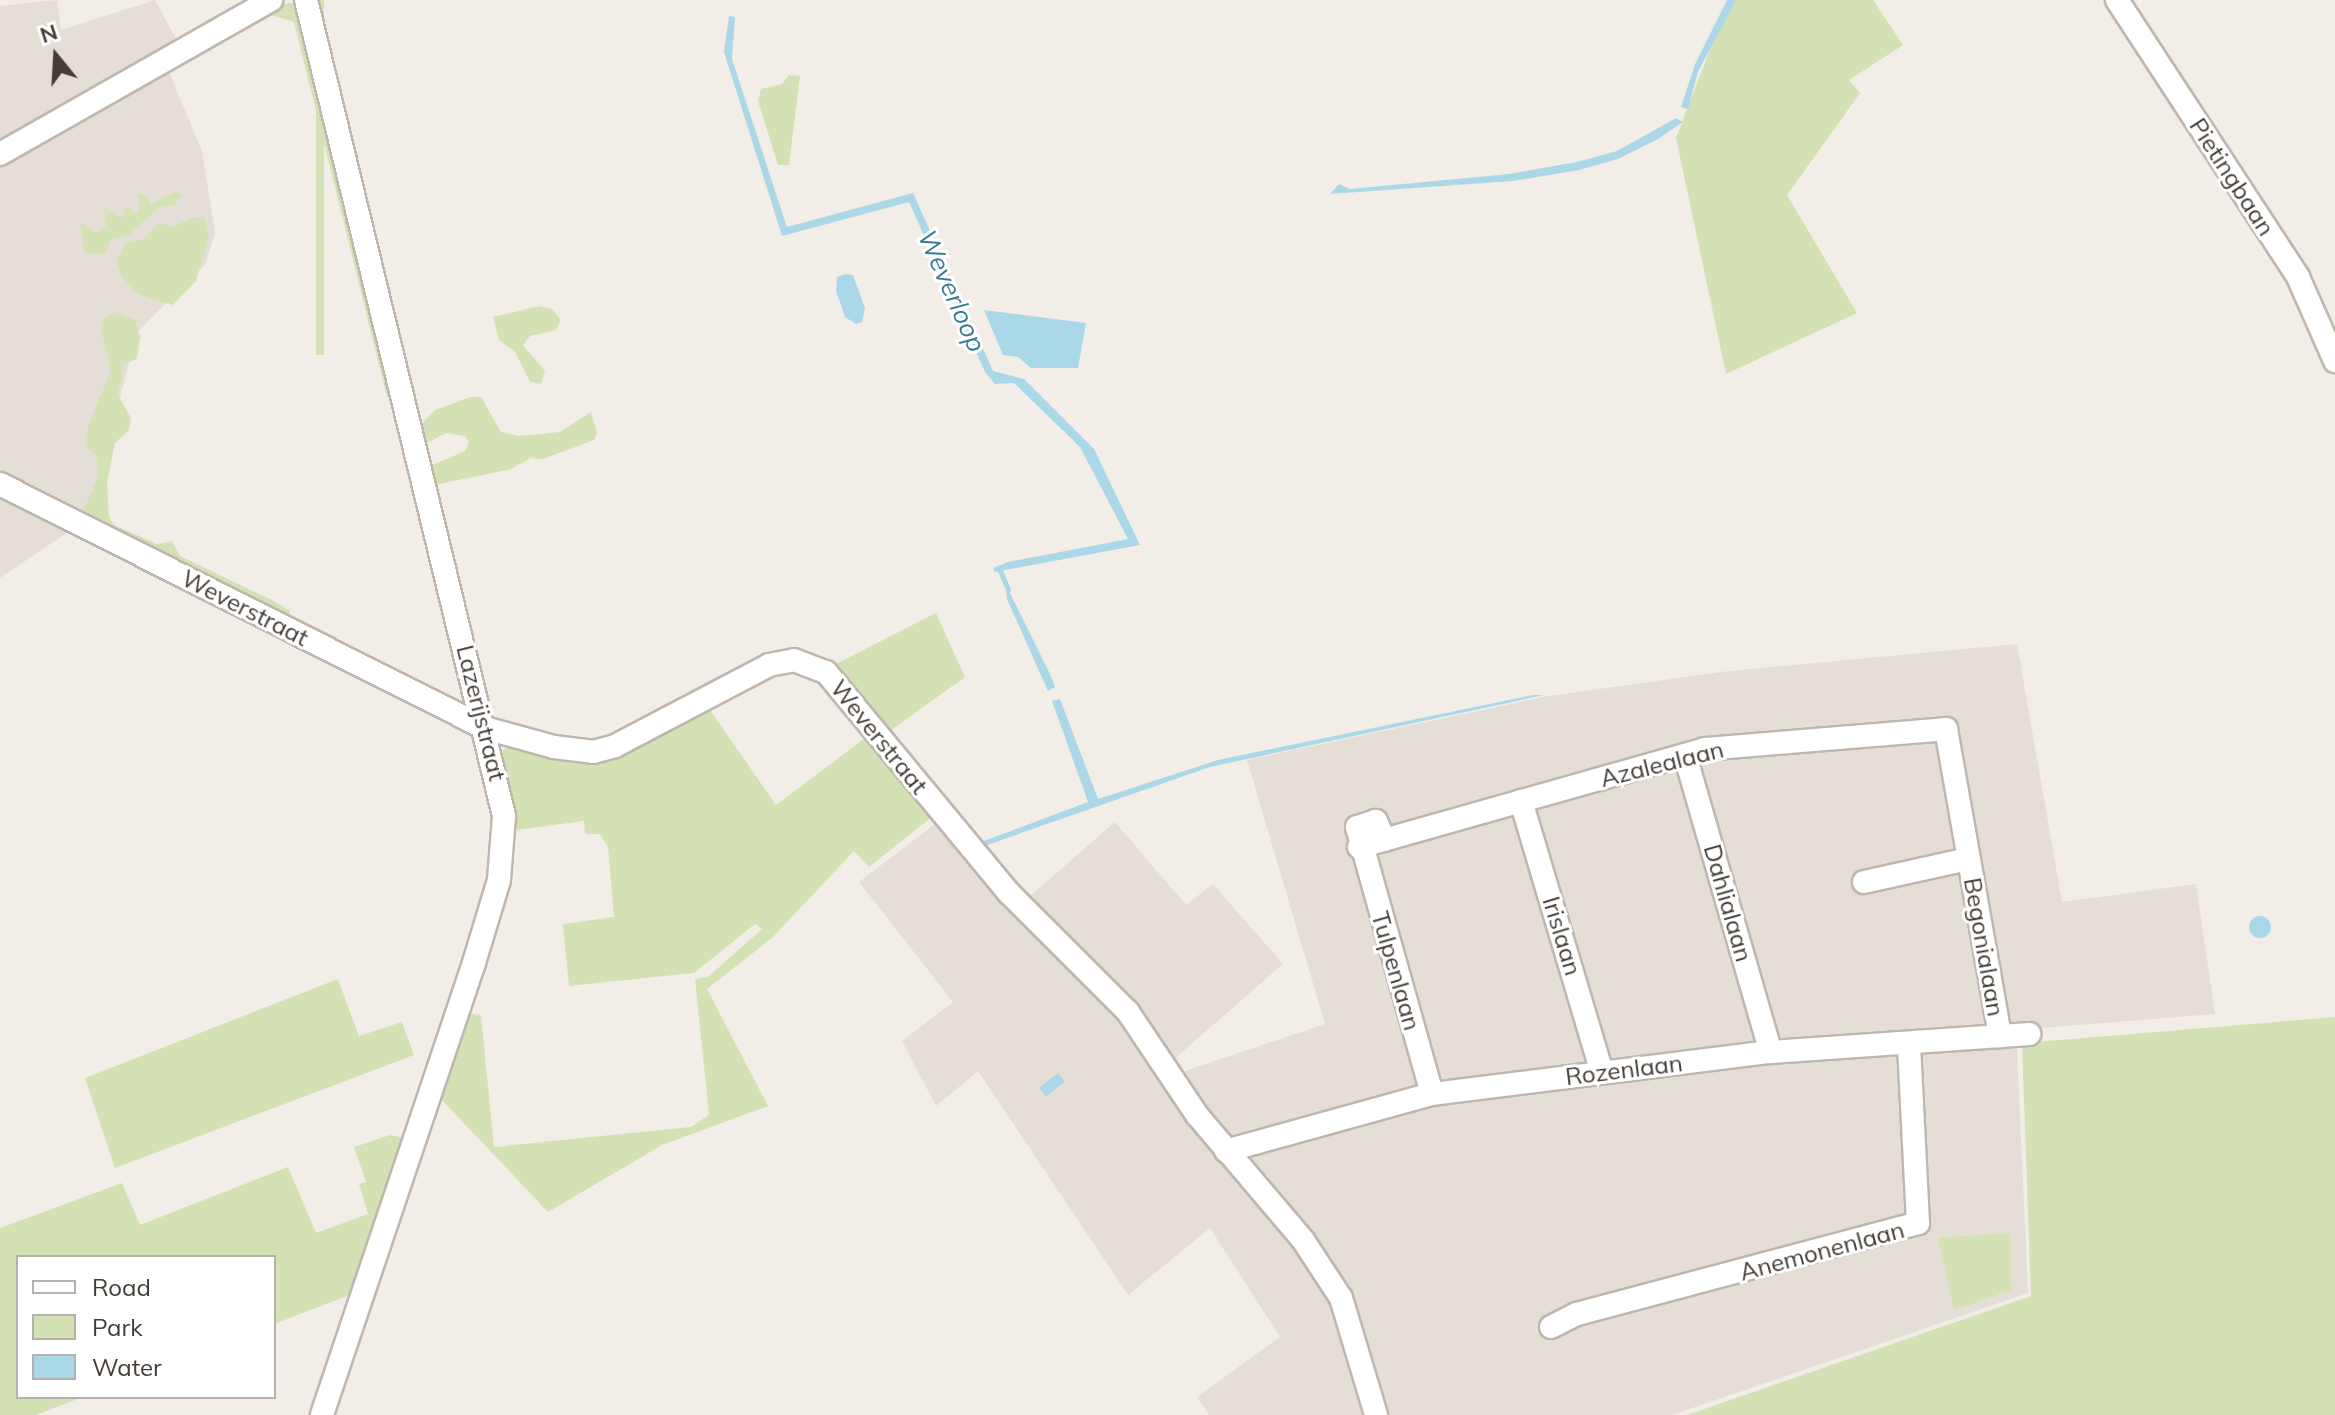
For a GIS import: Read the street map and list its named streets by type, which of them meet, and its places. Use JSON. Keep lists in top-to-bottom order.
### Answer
{
  "streets": {
    "street": [
      "Pietingbaan",
      "Weverstraat",
      "Lazerijstraat",
      "Azalealaan",
      "Dahlialaan",
      "Irislaan",
      "Begonialaan",
      "Tulpenlaan",
      "Rozenlaan",
      "Anemonenlaan"
    ]
  },
  "crossings": [
    ["Weverstraat", "Lazerijstraat"],
    ["Weverstraat", "Rozenlaan"],
    ["Azalealaan", "Dahlialaan"],
    ["Azalealaan", "Irislaan"],
    ["Azalealaan", "Begonialaan"],
    ["Azalealaan", "Tulpenlaan"],
    ["Dahlialaan", "Rozenlaan"],
    ["Irislaan", "Rozenlaan"],
    ["Begonialaan", "Rozenlaan"],
    ["Tulpenlaan", "Rozenlaan"],
    ["Rozenlaan", "Anemonenlaan"]
  ],
  "water": ["Weverloop"],
  "legend": ["Road", "Park", "Water"],
  "north": "top"
}
